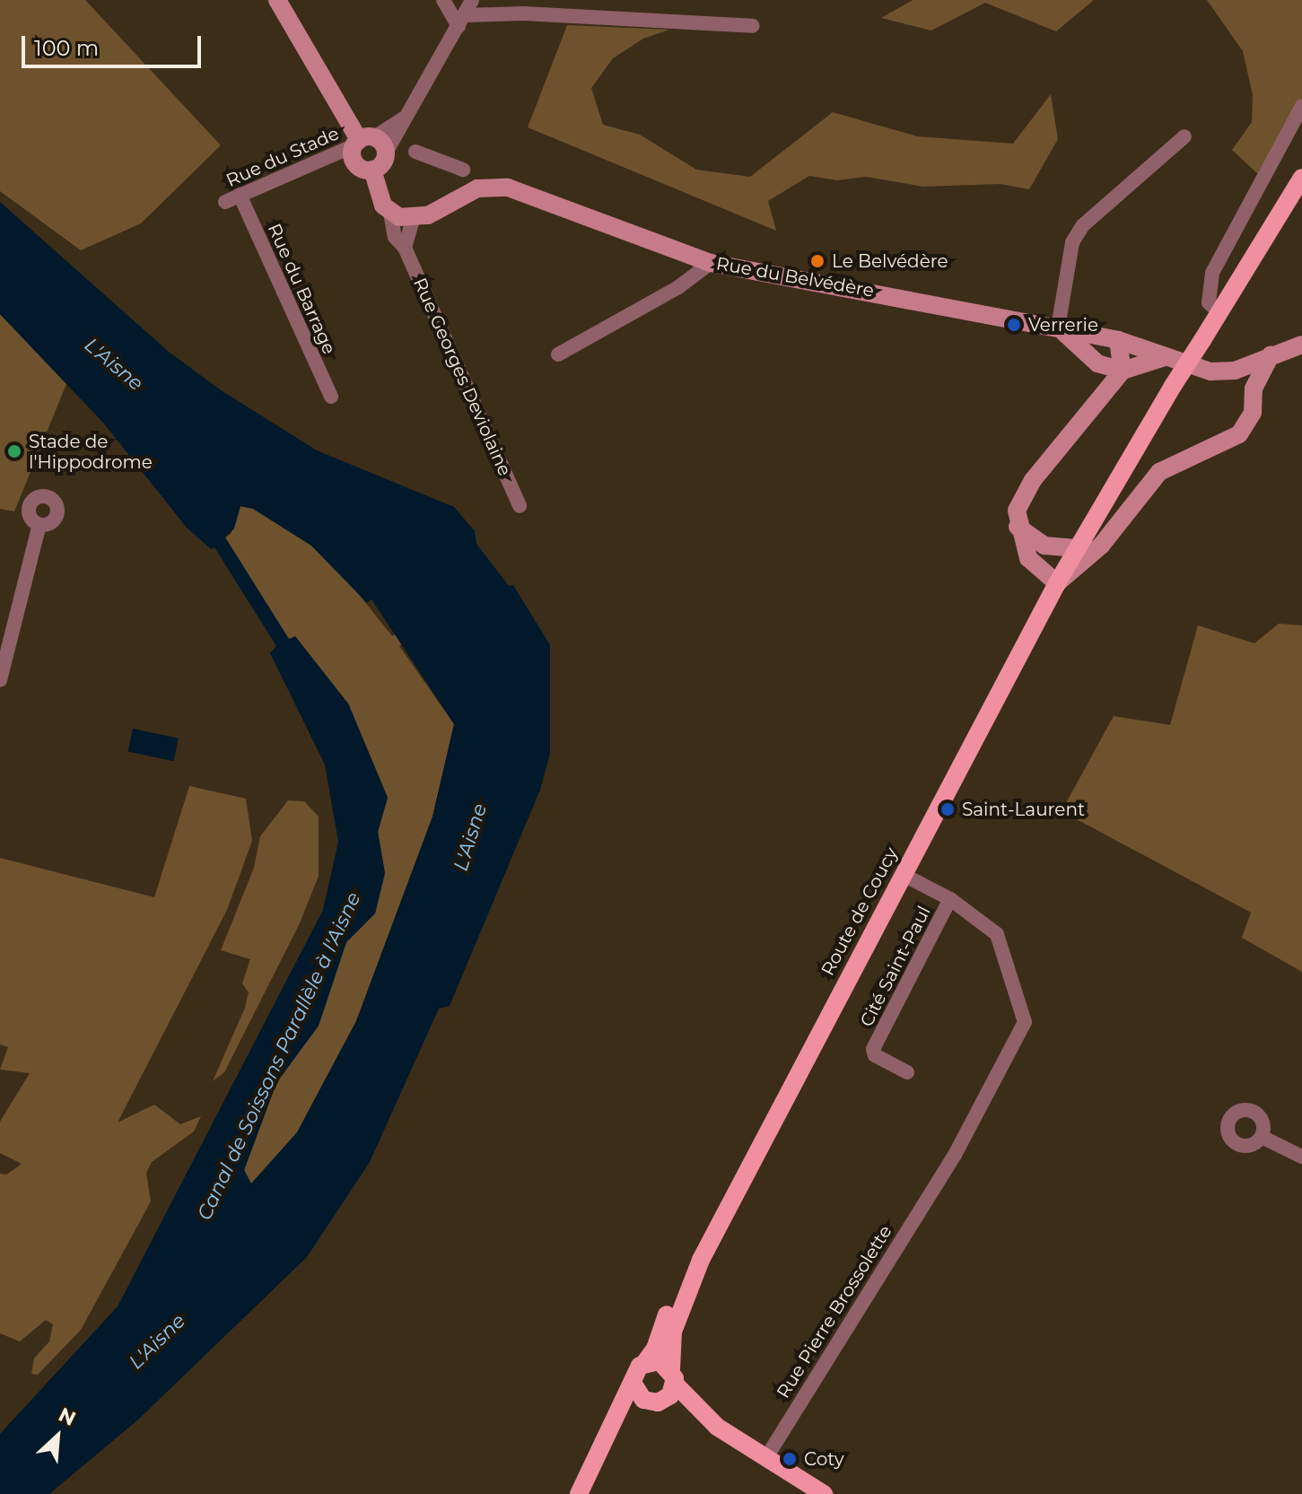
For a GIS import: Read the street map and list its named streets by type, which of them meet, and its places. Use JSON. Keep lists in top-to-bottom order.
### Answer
{
  "streets": {
    "main road": ["Rue du Belvédère", "Rue Georges Deviolaine", "Route de Coucy"],
    "street": [
      "Rue du Stade",
      "Rue du Barrage",
      "Cité Saint-Paul",
      "Rue Pierre Brossolette"
    ]
  },
  "crossings": [
    ["Rue du Stade", "Rue du Barrage"],
    ["Cité Saint-Paul", "Rue Pierre Brossolette"]
  ],
  "water": ["L'Aisne", "Canal de Soissons Parallèle à l'Aisne"],
  "places": [
    "Le Belvédère",
    "Verrerie",
    "Stade de l'Hippodrome",
    "Saint-Laurent",
    "Coty"
  ],
  "scale_bar": "100 m",
  "north": "top right"
}
